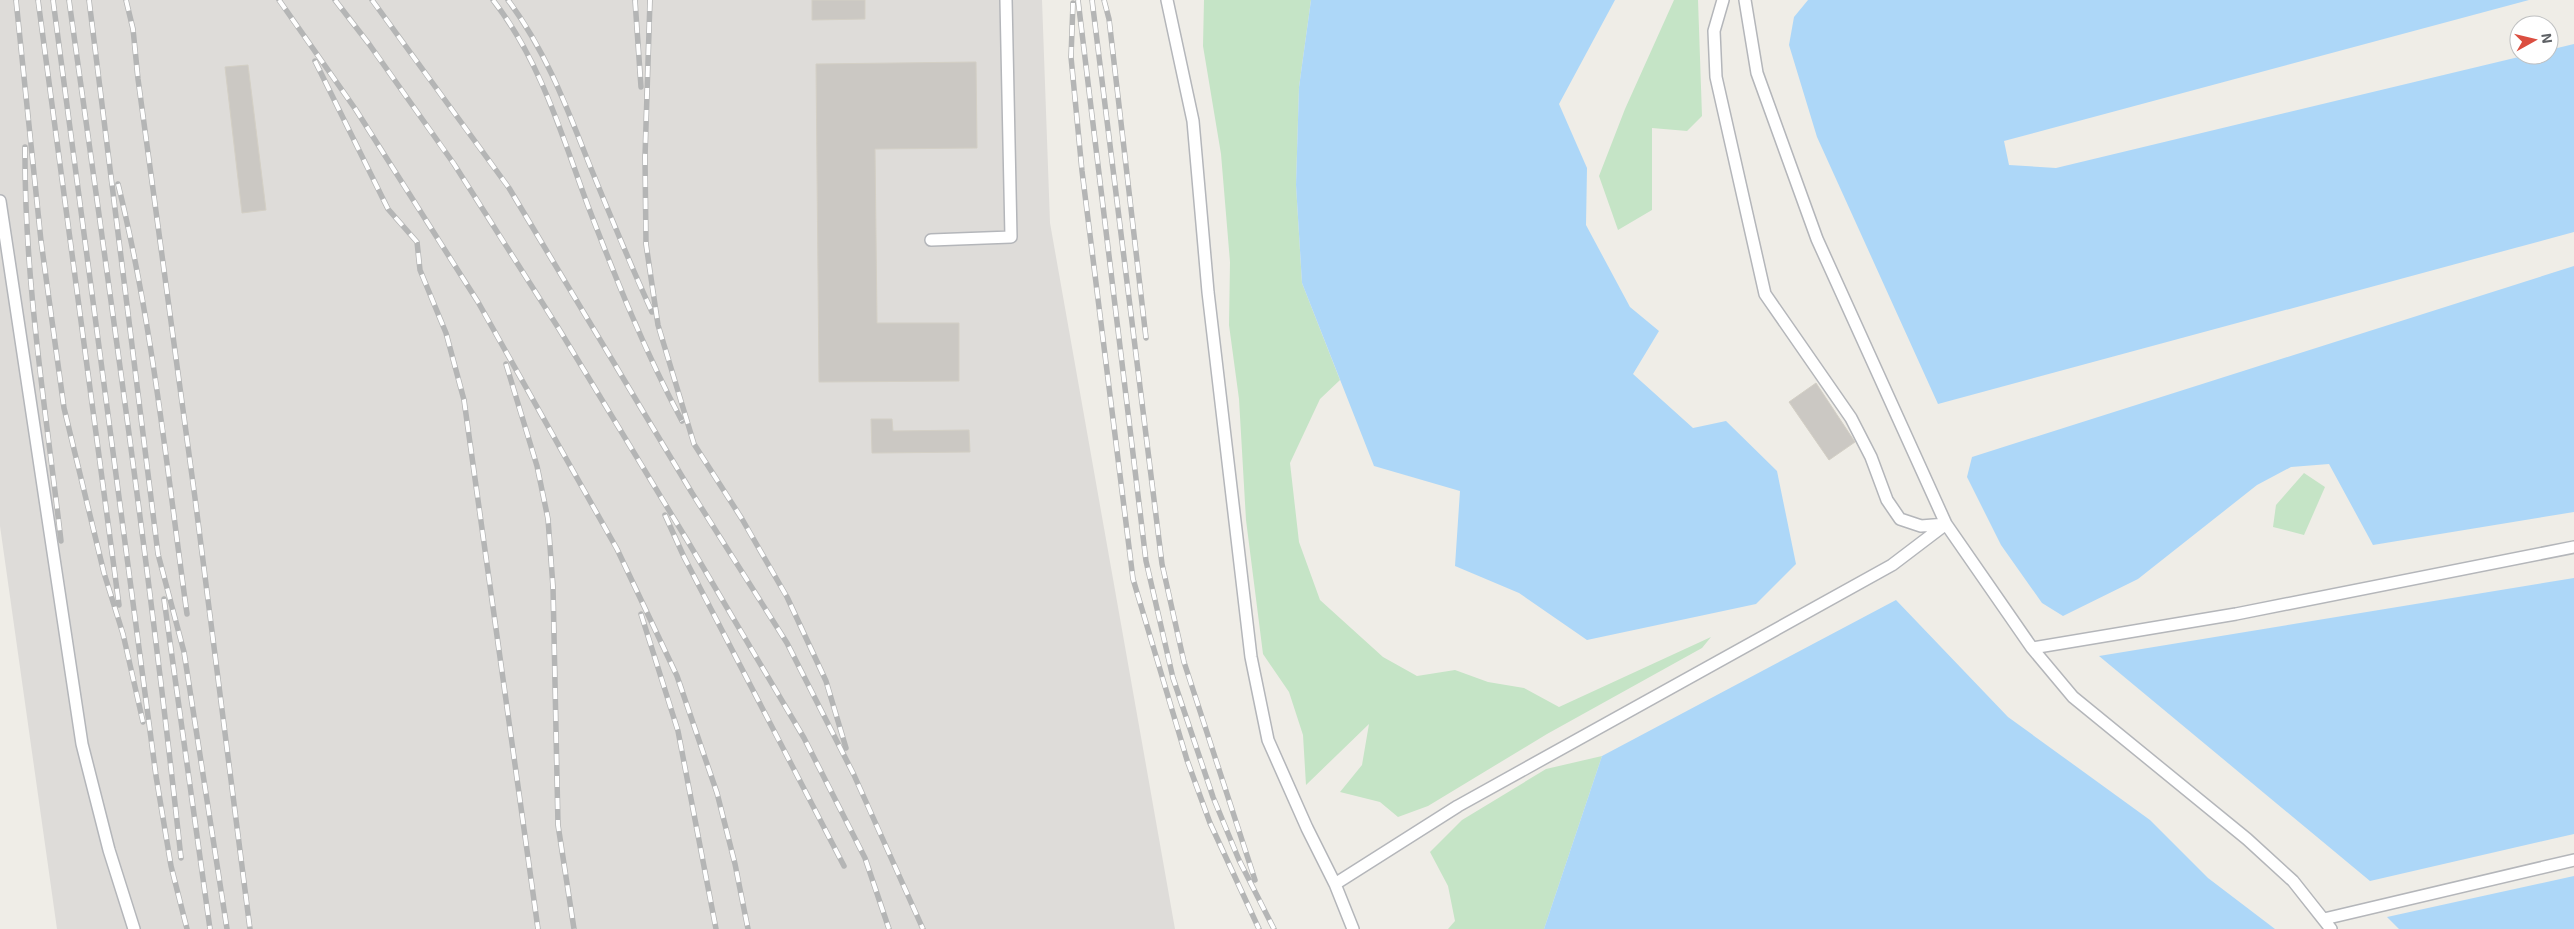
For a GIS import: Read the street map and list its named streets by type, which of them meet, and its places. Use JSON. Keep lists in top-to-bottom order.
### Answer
{
  "north": "right"
}
